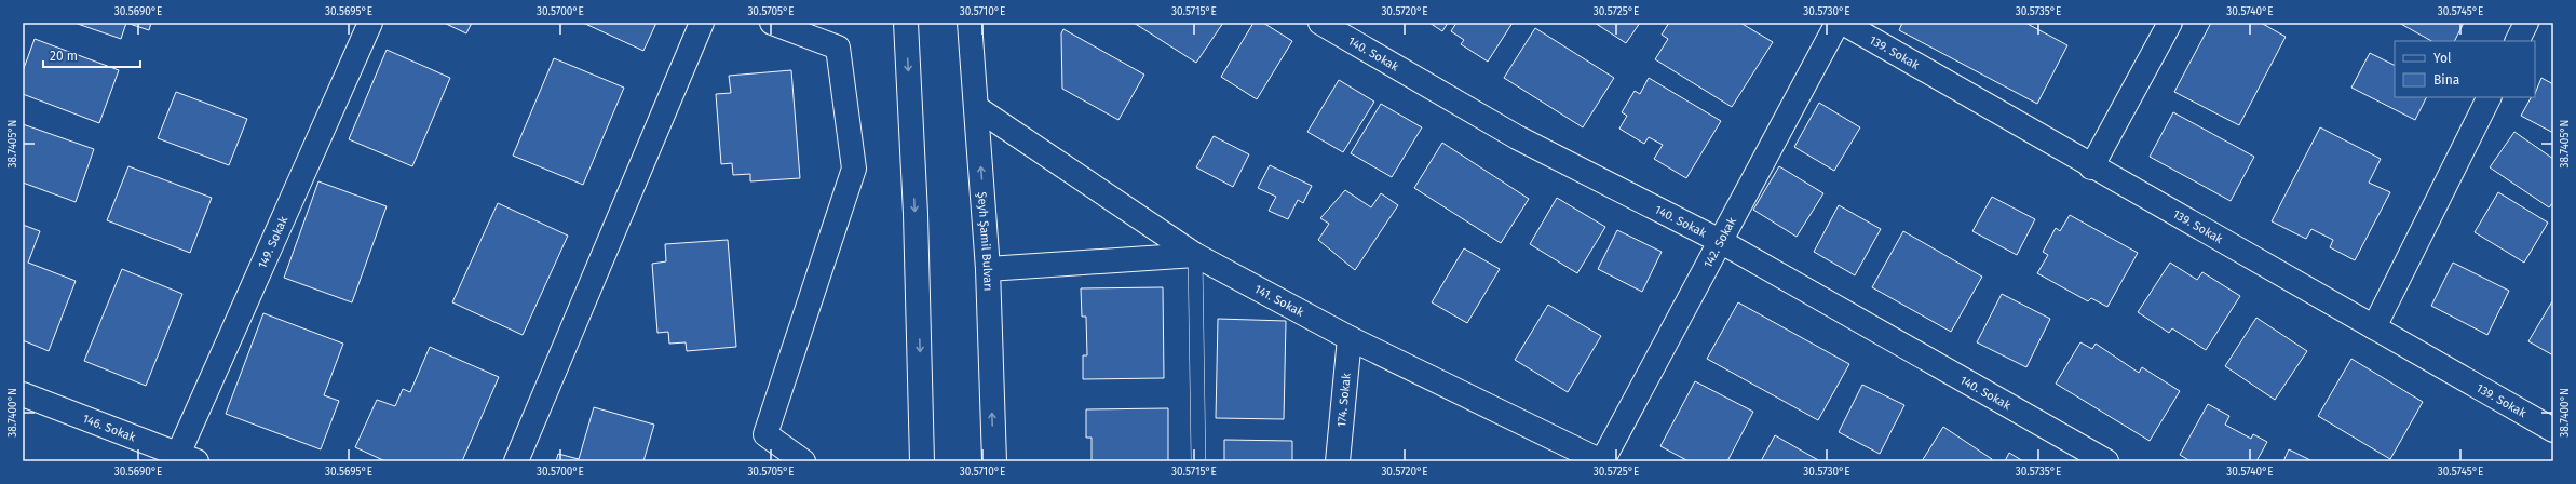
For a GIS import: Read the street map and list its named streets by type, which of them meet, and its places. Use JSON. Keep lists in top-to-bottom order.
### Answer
{
  "streets": {
    "street": [
      "139. Sokak",
      "140. Sokak",
      "149. Sokak",
      "Şeyh Şamil Bulvarı",
      "142. Sokak",
      "141. Sokak",
      "174. Sokak",
      "146. Sokak"
    ]
  },
  "crossings": [
    ["140. Sokak", "142. Sokak"],
    ["149. Sokak", "146. Sokak"],
    ["Şeyh Şamil Bulvarı", "141. Sokak"],
    ["142. Sokak", "141. Sokak"],
    ["141. Sokak", "174. Sokak"]
  ],
  "legend": ["Yol", "Bina"],
  "scale_bar": "20 m",
  "coordinates": [
    "30.5690°E",
    "30.5695°E",
    "30.5700°E",
    "30.5705°E",
    "30.5710°E",
    "30.5715°E",
    "30.5720°E",
    "30.5725°E",
    "30.5730°E",
    "30.5735°E",
    "30.5740°E",
    "30.5745°E",
    "38.7405°N",
    "38.7400°N"
  ]
}
